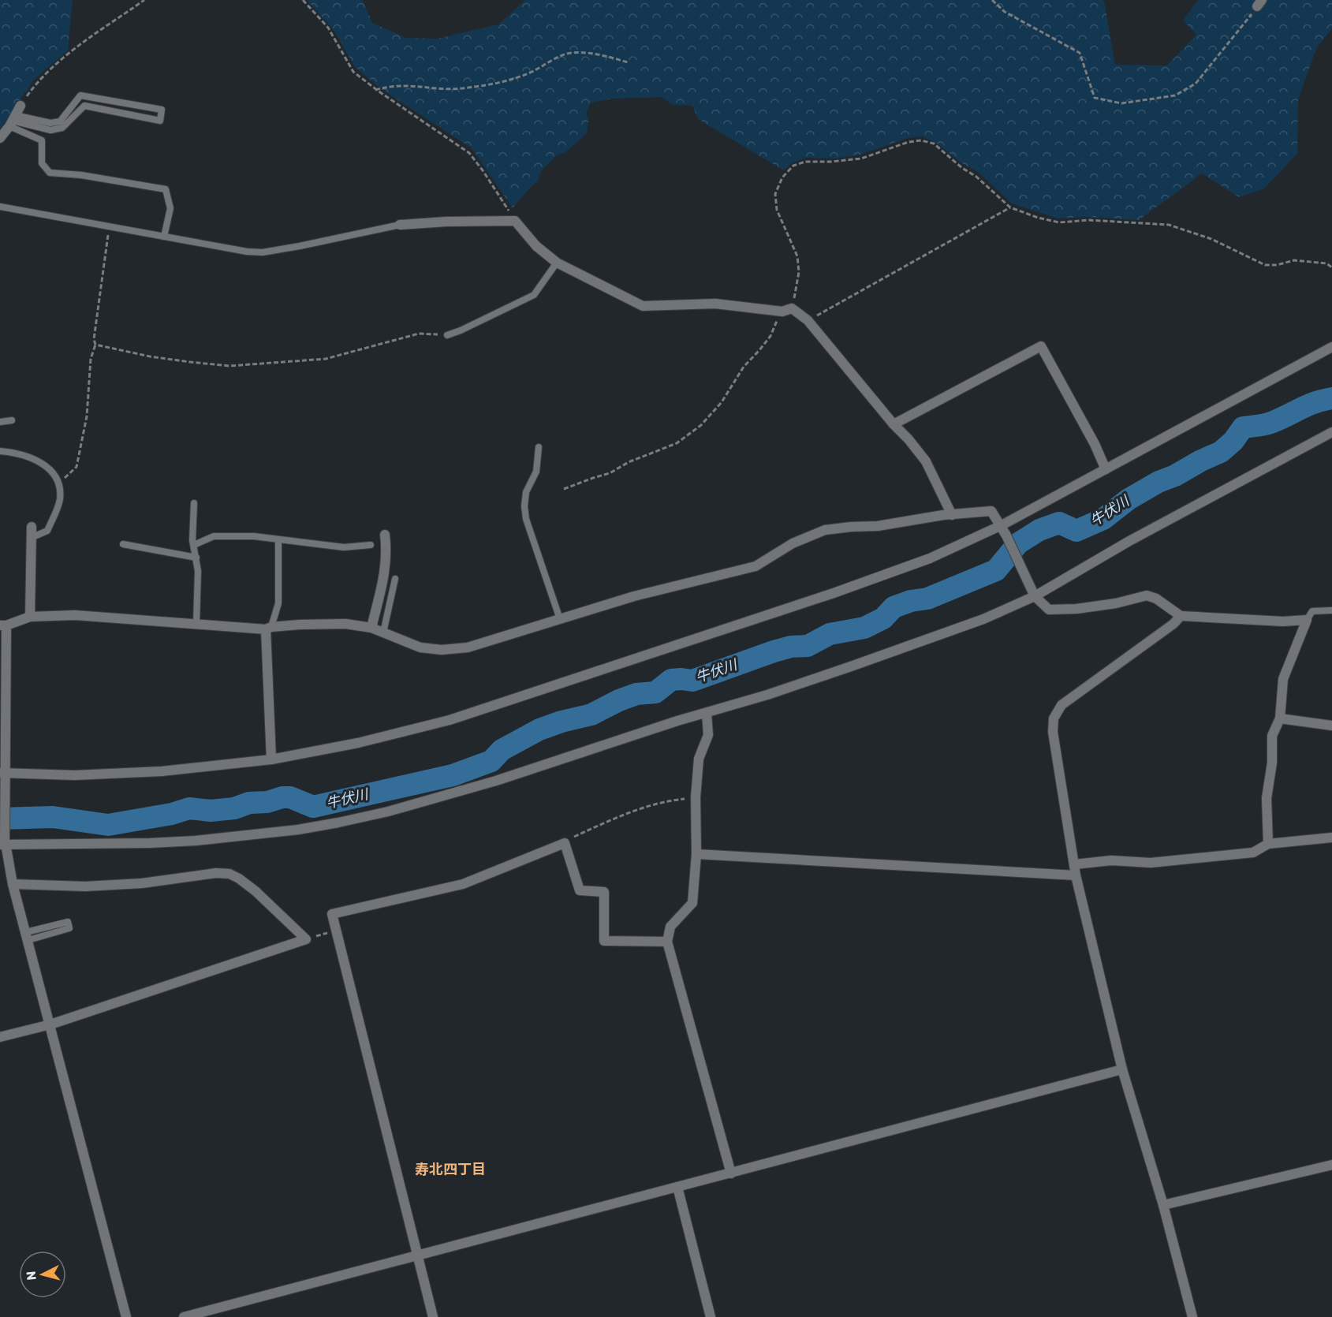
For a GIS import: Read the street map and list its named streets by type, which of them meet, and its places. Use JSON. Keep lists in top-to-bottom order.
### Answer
{
  "districts": ["寿北四丁目"],
  "water": ["牛伏川"],
  "north": "left"
}
